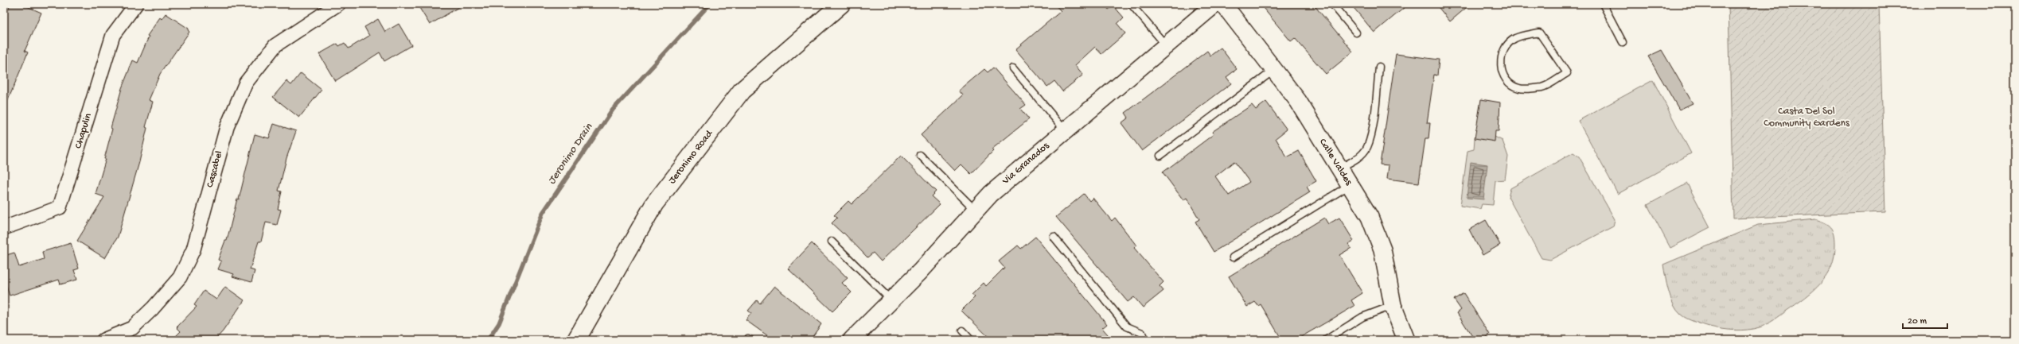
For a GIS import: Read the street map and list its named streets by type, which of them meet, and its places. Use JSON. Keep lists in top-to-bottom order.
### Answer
{
  "streets": {
    "main road": ["Jeronimo Road"],
    "street": [
      "Chapulin",
      "Calle Valdes",
      "Via Granados",
      "Cascabel"
    ]
  },
  "water": ["Jeronimo Drain"],
  "parks": ["Casta Del Sol Community Gardens"],
  "scale_bar": "20 m"
}
